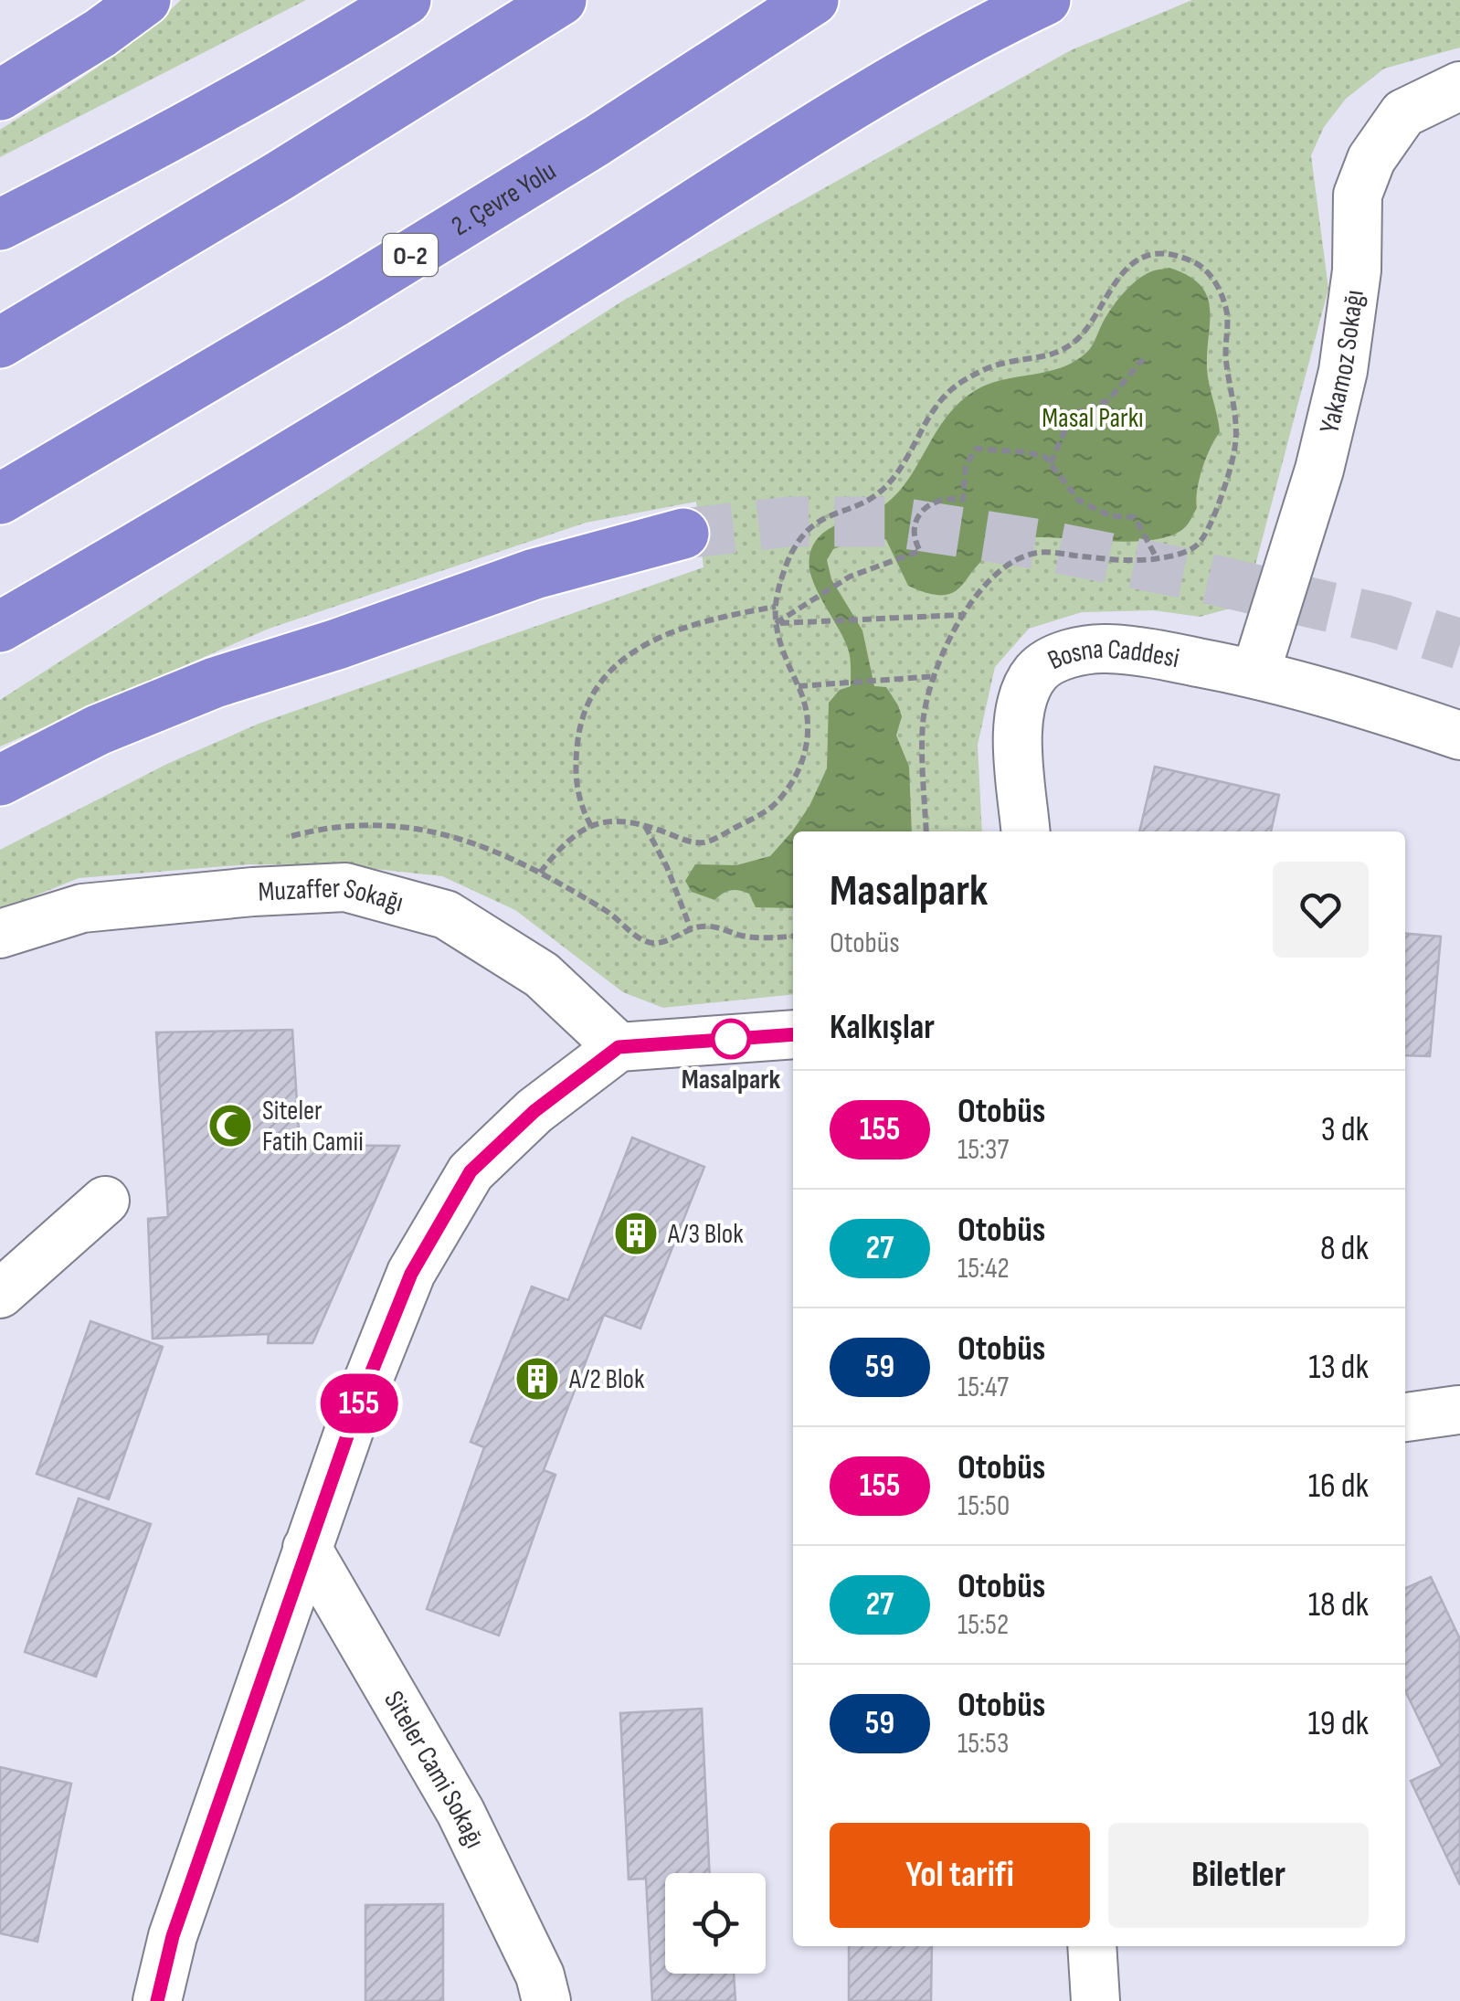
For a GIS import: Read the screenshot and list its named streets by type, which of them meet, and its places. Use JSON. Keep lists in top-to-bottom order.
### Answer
{
  "streets": {
    "highway": ["2. Çevre Yolu", "O-2"],
    "street": [
      "Yakamoz Sokağı",
      "Bosna Caddesi",
      "Muzaffer Sokağı",
      "Siteler Cami Sokağı"
    ]
  },
  "crossings": [
    ["Yakamoz Sokağı", "Bosna Caddesi"]
  ],
  "parks": ["Masal Parkı"],
  "places": {
    "other": ["Masalpark"],
    "mosque": ["Siteler Fatih Camii"],
    "building": ["A/3 Blok", "A/2 Blok"]
  },
  "lines": ["bus line 155"],
  "page": {
    "on_map": "155",
    "heading": [
      ["Masalpark", "Otobüs"],
      "Kalkışlar"
    ],
    "list": [
      {
        "mark": "155",
        "name": "Otobüs",
        "note": "15:37",
        "value": "3 dk"
      },
      {
        "mark": "27",
        "name": "Otobüs",
        "note": "15:42",
        "value": "8 dk"
      },
      {
        "mark": "59",
        "name": "Otobüs",
        "note": "15:47",
        "value": "13 dk"
      },
      {
        "mark": "155",
        "name": "Otobüs",
        "note": "15:50",
        "value": "16 dk"
      },
      {
        "mark": "27",
        "name": "Otobüs",
        "note": "15:52",
        "value": "18 dk"
      },
      {
        "mark": "59",
        "name": "Otobüs",
        "note": "15:53",
        "value": "19 dk"
      }
    ],
    "buttons": ["Yol tarifi", "Biletler"]
  }
}
